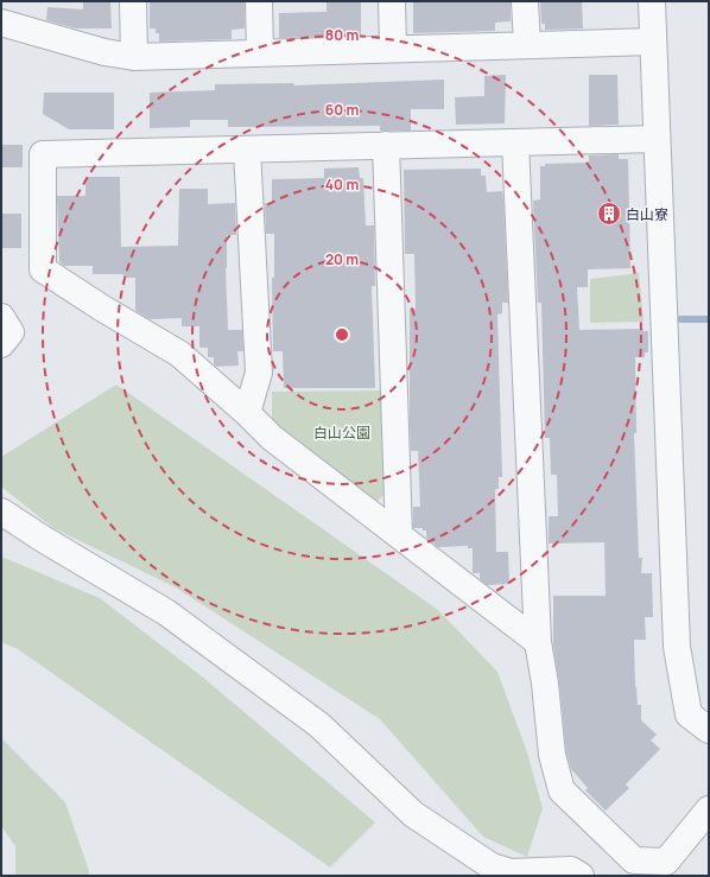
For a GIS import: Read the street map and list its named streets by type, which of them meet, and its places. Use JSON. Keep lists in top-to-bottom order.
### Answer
{
  "parks": ["白山公園"],
  "places": {
    "building": ["白山寮"]
  },
  "rings": [
    "80 m",
    "60 m",
    "40 m",
    "20 m"
  ]
}
